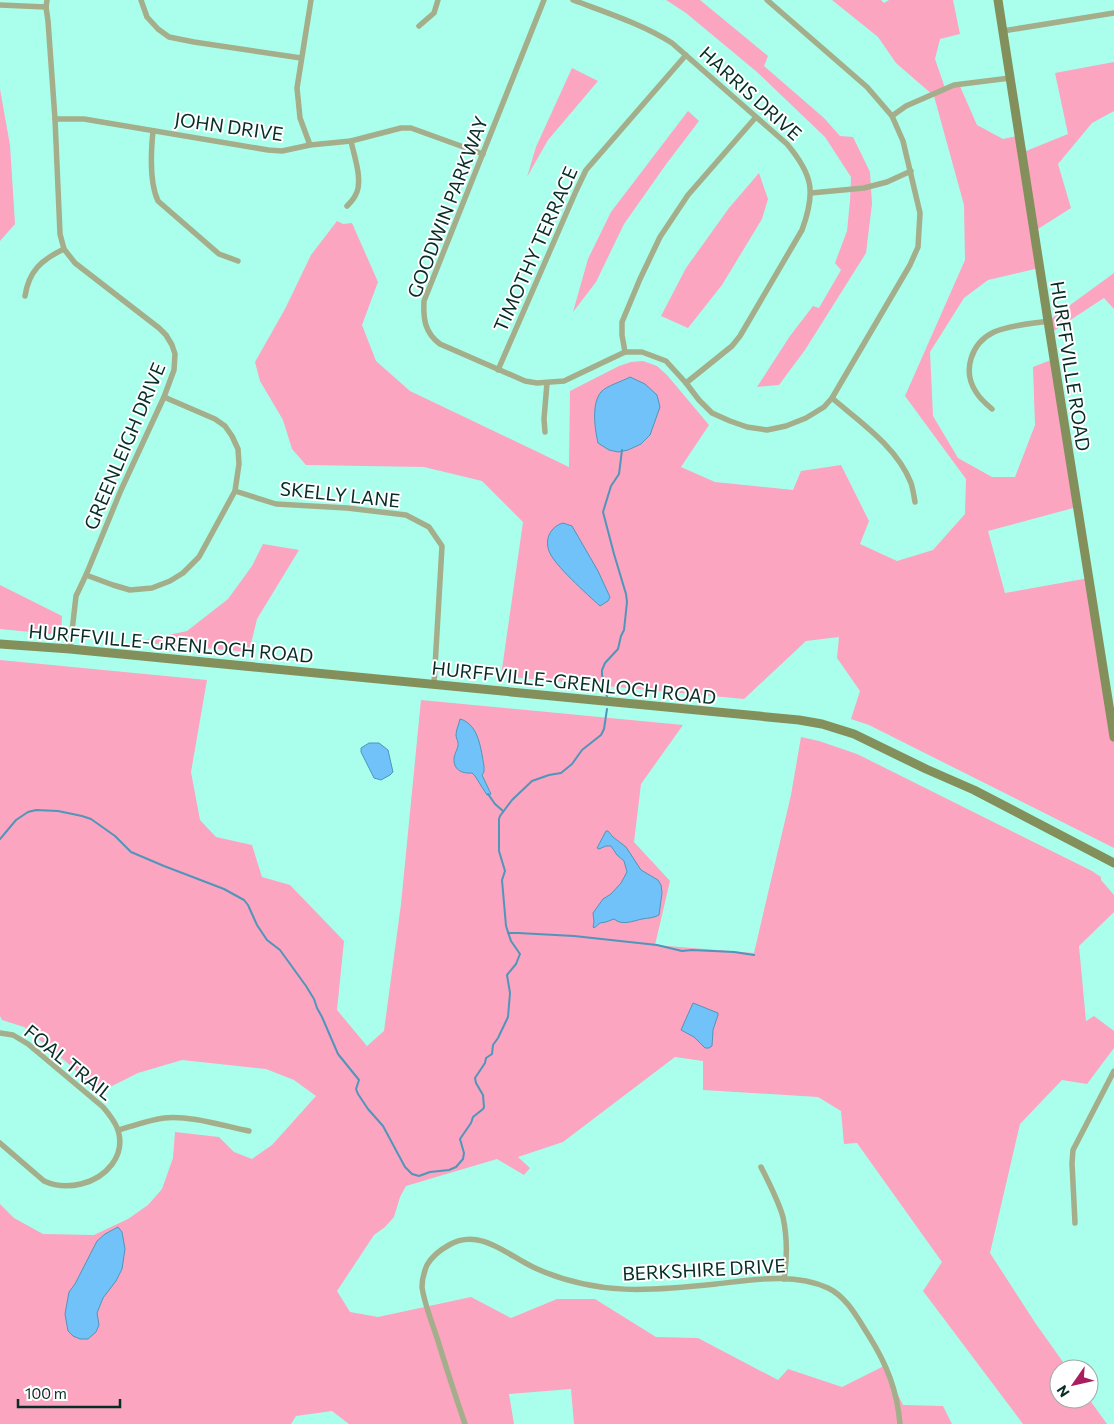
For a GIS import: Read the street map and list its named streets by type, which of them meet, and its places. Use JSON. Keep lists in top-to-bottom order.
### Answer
{
  "streets": {
    "main road": ["HURFFVILLE ROAD", "HURFFVILLE-GRENLOCH ROAD"],
    "street": [
      "HARRIS DRIVE",
      "JOHN DRIVE",
      "GOODWIN PARKWAY",
      "TIMOTHY TERRACE",
      "GREENLEIGH DRIVE",
      "SKELLY LANE",
      "FOAL TRAIL",
      "BERKSHIRE DRIVE"
    ]
  },
  "crossings": [
    ["HARRIS DRIVE", "TIMOTHY TERRACE"],
    ["JOHN DRIVE", "GOODWIN PARKWAY"],
    ["GOODWIN PARKWAY", "TIMOTHY TERRACE"],
    ["GREENLEIGH DRIVE", "HURFFVILLE-GRENLOCH ROAD"],
    ["SKELLY LANE", "HURFFVILLE-GRENLOCH ROAD"]
  ],
  "scale_bar": "100 m",
  "north": "bottom left"
}
